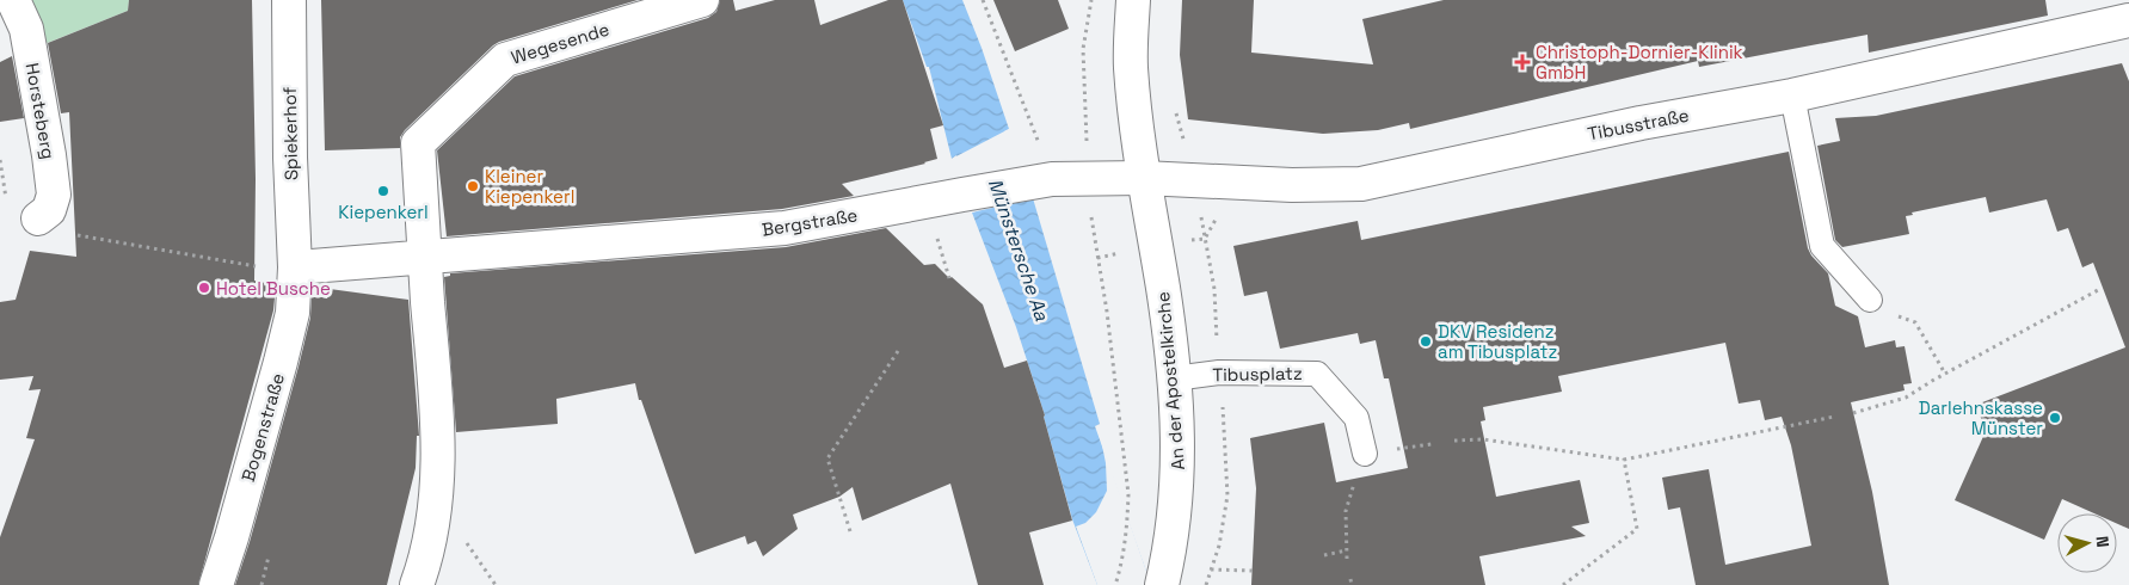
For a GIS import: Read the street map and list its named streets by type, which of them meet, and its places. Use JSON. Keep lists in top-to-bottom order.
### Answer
{
  "streets": {
    "street": [
      "Wegesende",
      "Horsteberg",
      "Tibusstraße",
      "Spiekerhof",
      "Bergstraße",
      "An der Apostelkirche",
      "Bogenstraße"
    ],
    "lane": ["Tibusplatz"]
  },
  "crossings": [
    ["Wegesende", "Bergstraße"],
    ["Tibusstraße", "Bergstraße"],
    ["Tibusstraße", "An der Apostelkirche"],
    ["Spiekerhof", "Bergstraße"],
    ["Spiekerhof", "Bogenstraße"],
    ["Bergstraße", "An der Apostelkirche"],
    ["Bergstraße", "Bogenstraße"],
    ["Tibusplatz", "An der Apostelkirche"]
  ],
  "water": ["Münstersche Aa"],
  "places": {
    "health": ["Christoph-Dornier-Klinik GmbH"],
    "other": [
      "Kleiner Kiepenkerl",
      "Kiepenkerl",
      "Hotel Busche",
      "DKV Residenz am Tibusplatz",
      "Darlehnskasse Münster"
    ]
  },
  "north": "right"
}
